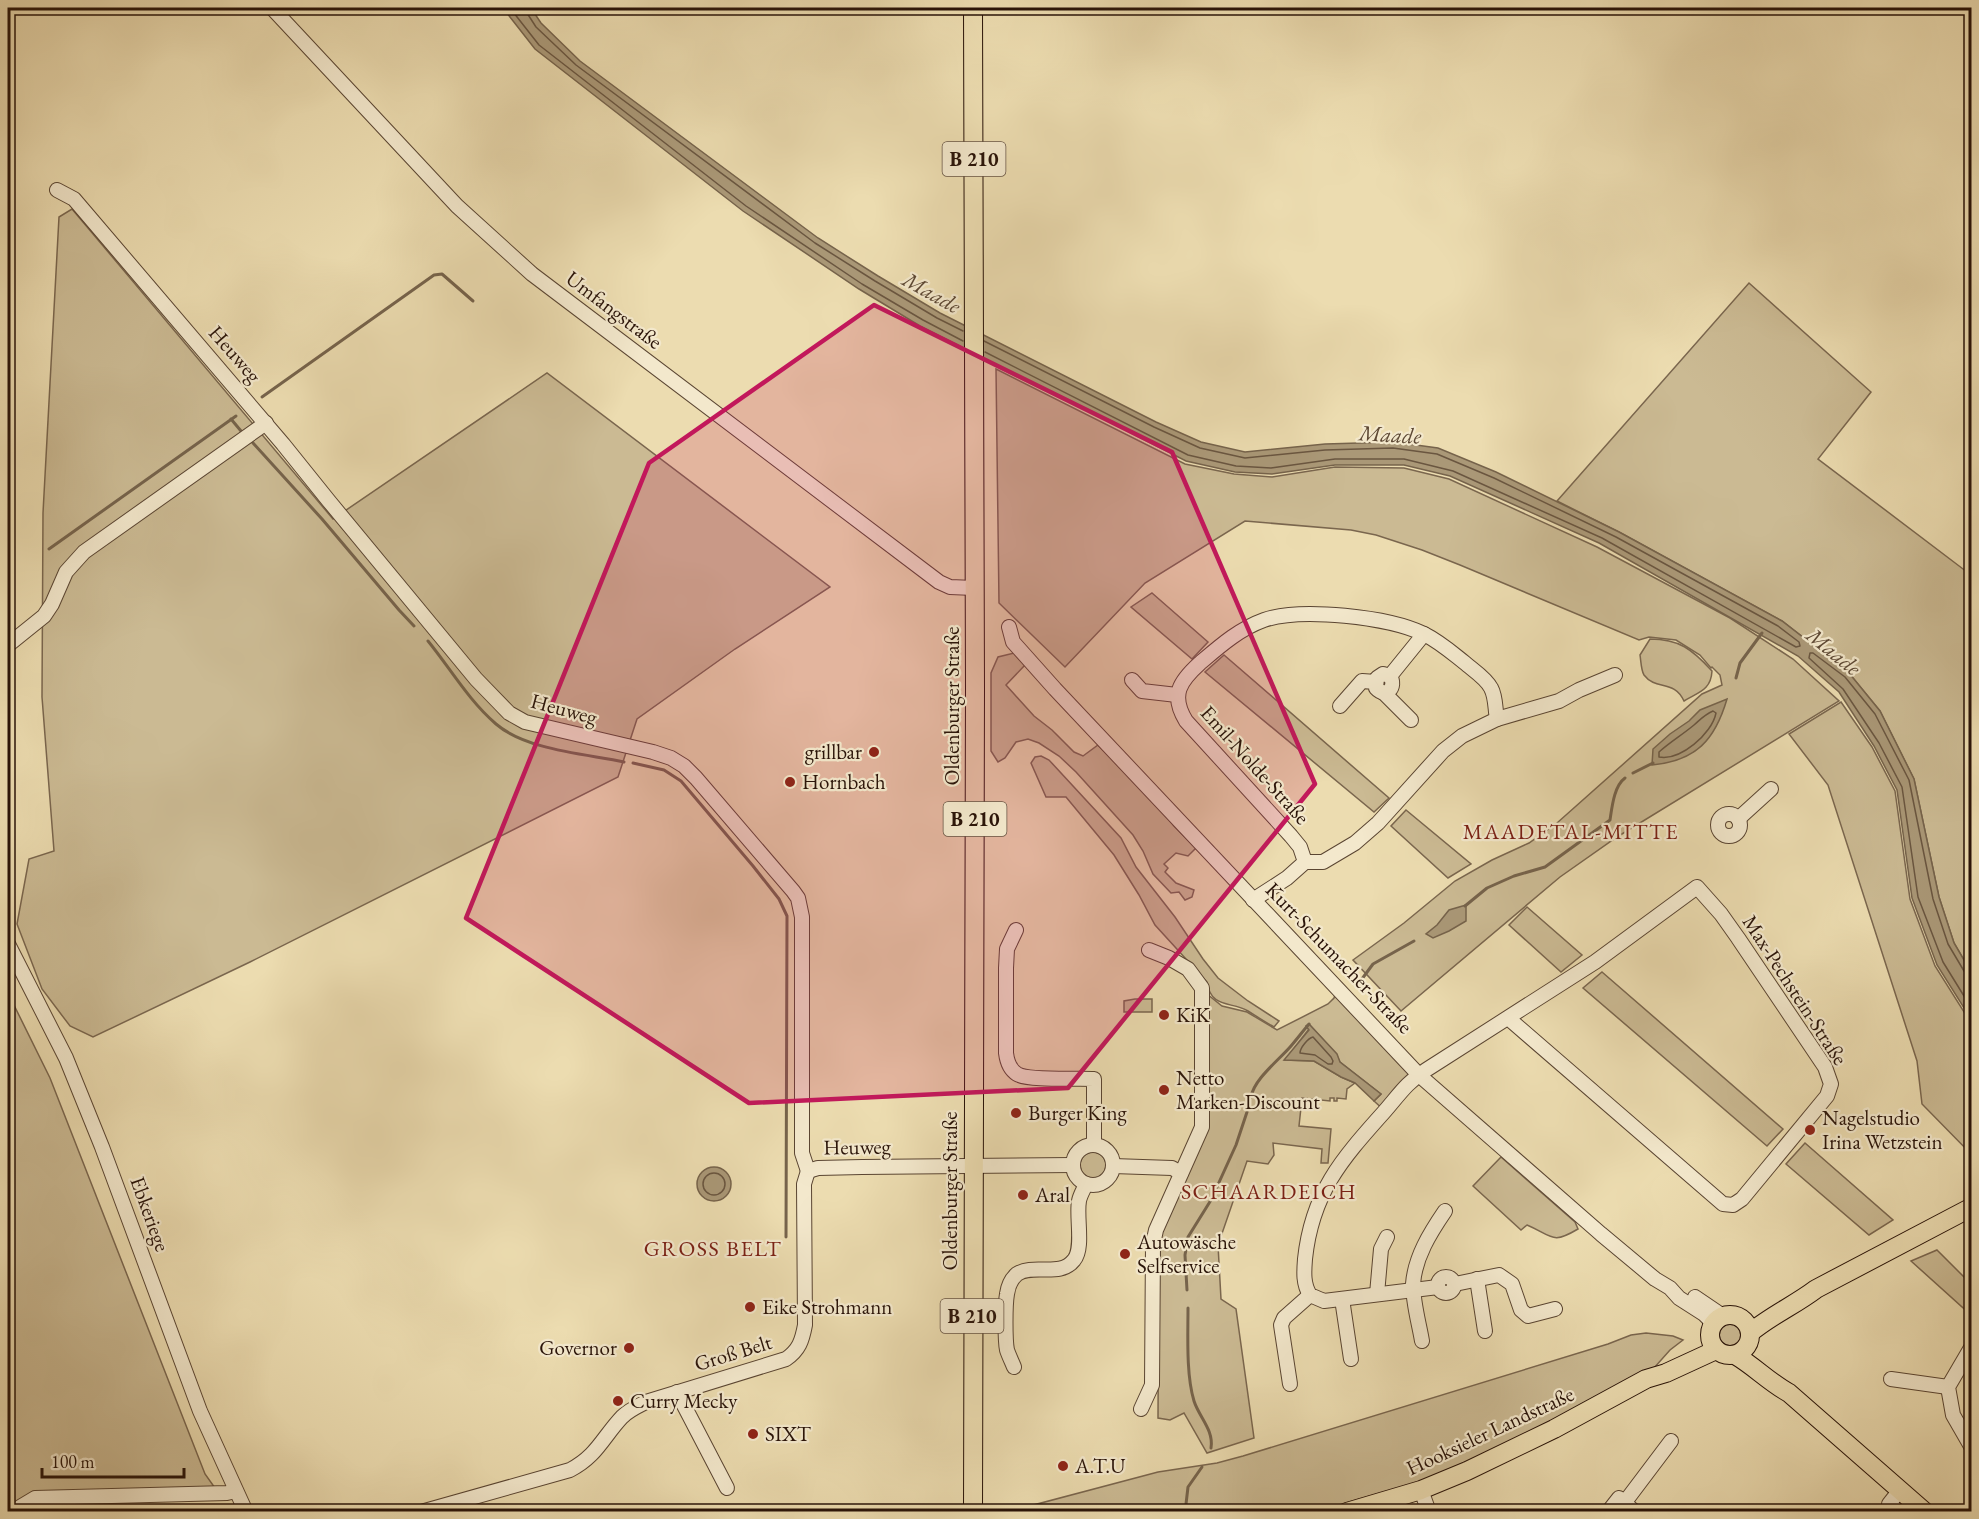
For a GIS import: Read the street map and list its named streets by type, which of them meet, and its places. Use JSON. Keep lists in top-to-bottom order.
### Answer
{
  "streets": {
    "main road": ["B 210", "Oldenburger Straße", "Hooksieler Landstraße"],
    "street": [
      "Umfangstraße",
      "Heuweg",
      "Emil-Nolde-Straße",
      "Kurt-Schumacher-Straße",
      "Max-Pechstein-Straße",
      "Ebkeriege",
      "Groß Belt"
    ]
  },
  "crossings": [
    ["Umfangstraße", "Oldenburger Straße"],
    ["Heuweg", "Oldenburger Straße"],
    ["Heuweg", "Groß Belt"],
    ["Kurt-Schumacher-Straße", "Max-Pechstein-Straße"],
    ["Kurt-Schumacher-Straße", "Hooksieler Landstraße"]
  ],
  "districts": ["MAADETAL-MITTE", "SCHAARDEICH", "GROSS BELT"],
  "water": ["Maade"],
  "places": [
    "grillbar",
    "Hornbach",
    "KiK",
    "Netto Marken-Discount",
    "Burger King",
    "Nagelstudio Irina Wetzstein",
    "Aral",
    "Autowäsche Selfservice",
    "Eike Strohmann",
    "Governor",
    "Curry Mecky",
    "SIXT",
    "A.T.U"
  ],
  "scale_bar": "100 m"
}
